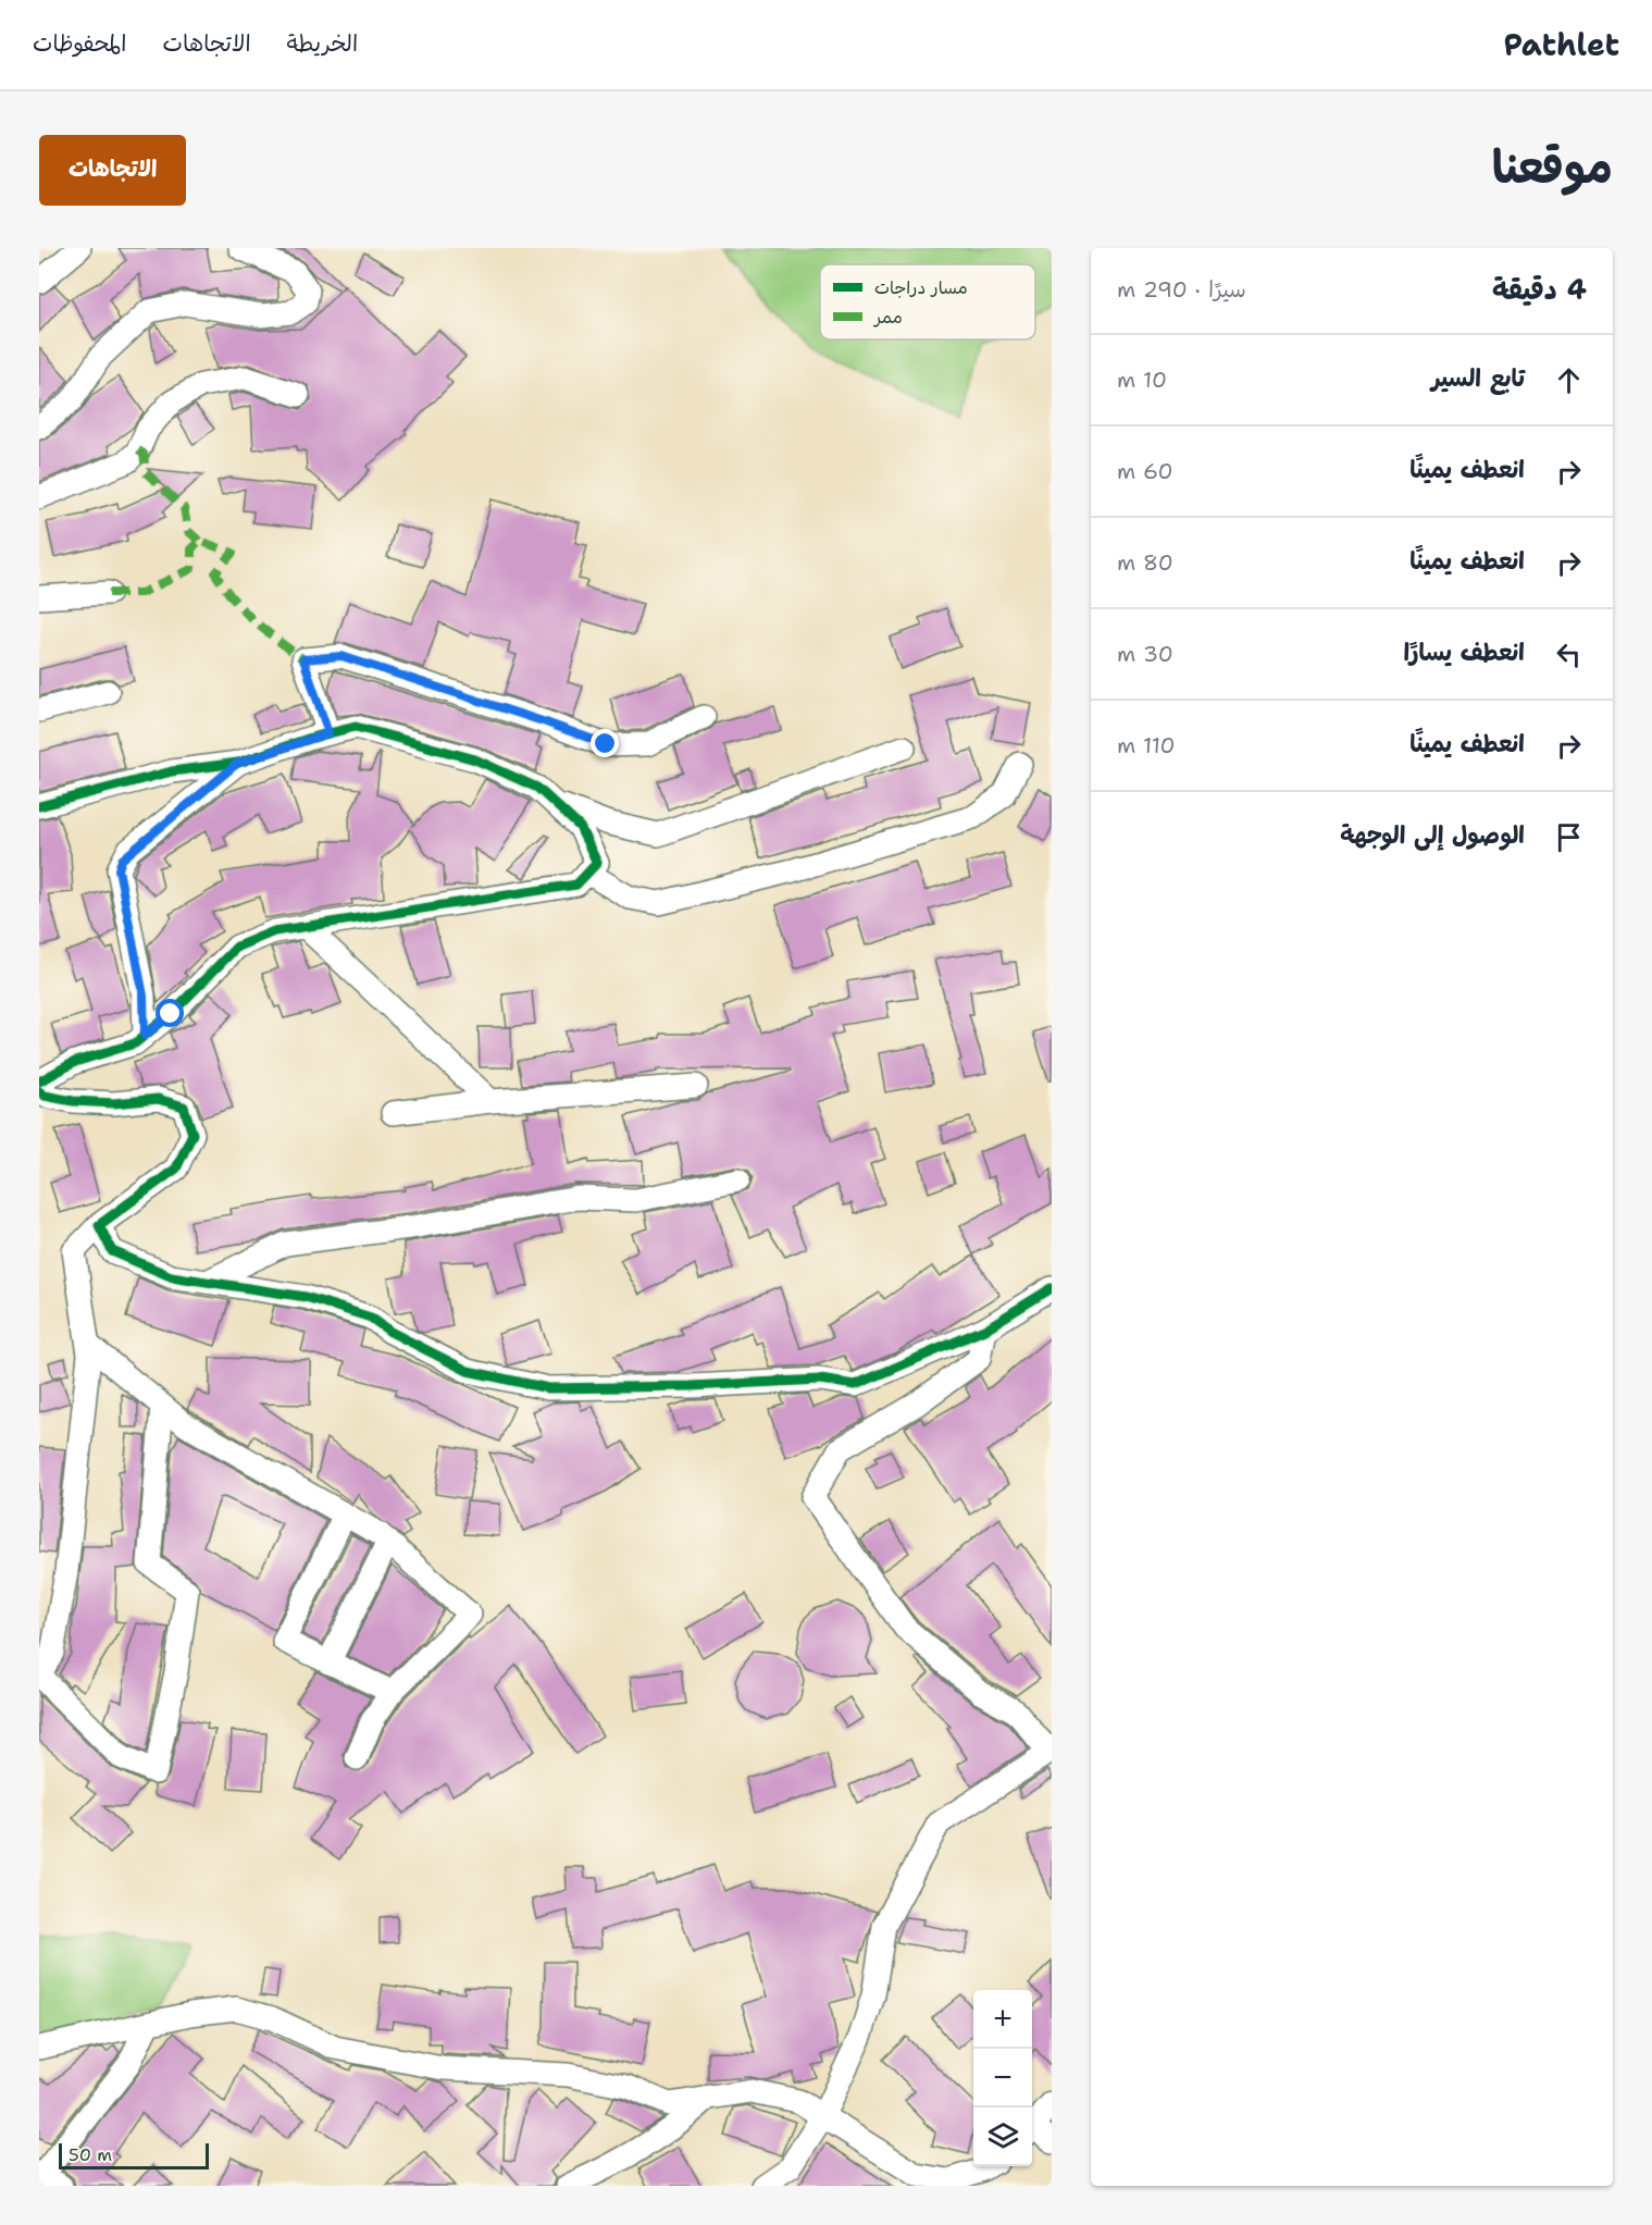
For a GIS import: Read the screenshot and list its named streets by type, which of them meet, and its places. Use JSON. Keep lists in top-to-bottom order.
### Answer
{
  "legend": ["مسار دراجات", "ممر"],
  "scale_bar": "50 m",
  "page": {
    "header": "Pathlet",
    "nav": ["الخريطة", "الاتجاهات", "المحفوظات"],
    "title": "موقعنا",
    "buttons": "الاتجاهات",
    "heading": ["4 دقيقة", "سيرًا · 290 m"],
    "list": [
      ["تابع السير", "10 m"],
      ["انعطف يمينًا", "60 m"],
      ["انعطف يمينًا", "80 m"],
      ["انعطف يسارًا", "30 m"],
      ["انعطف يمينًا", "110 m"],
      "الوصول إلى الوجهة"
    ],
    "map_buttons": ["+", "−"],
    "scale": "50 m"
  }
}
